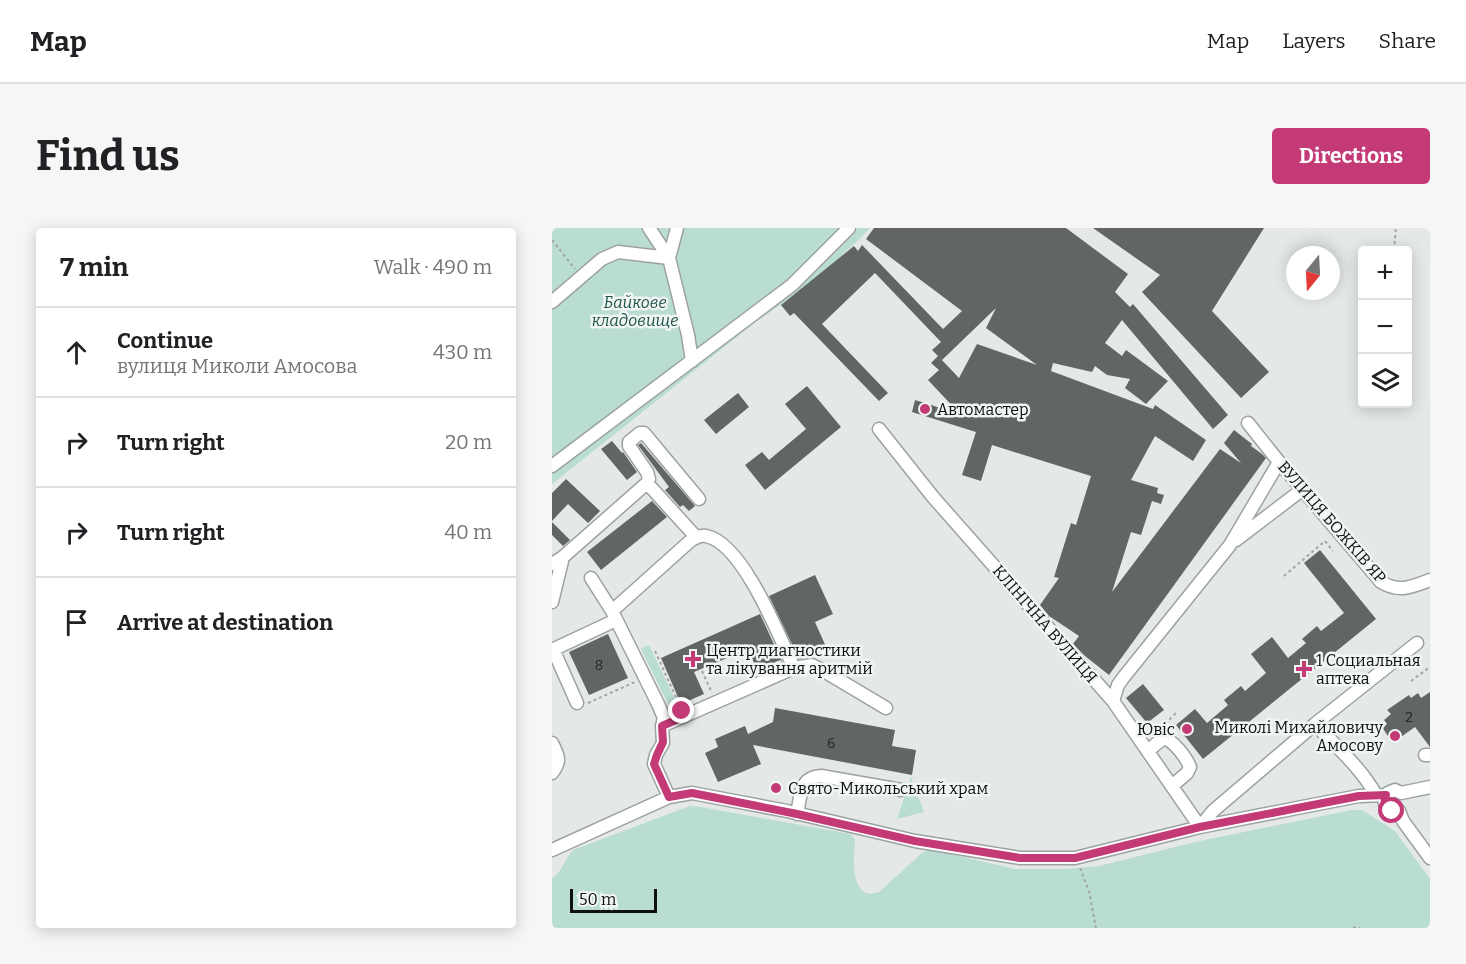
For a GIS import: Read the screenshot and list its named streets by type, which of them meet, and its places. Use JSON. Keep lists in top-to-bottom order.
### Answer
{
  "streets": {
    "street": ["ВУЛИЦЯ БОЖКІВ ЯР", "КЛІНІЧНА ВУЛИЦЯ"]
  },
  "parks": ["Байкове кладовище"],
  "places": {
    "other": [
      "Автомастер",
      "Ювіс",
      "Миколі Михайловичу Амосову",
      "Свято-Микольський храм"
    ],
    "health": ["Центр диагностики та лікування аритмій", "1 Социальная аптека"]
  },
  "house_numbers": ["8", "2", "6"],
  "scale_bar": "50 m",
  "north": "bottom",
  "page": {
    "header": "Map",
    "nav": ["Map", "Layers", "Share"],
    "buttons": "Directions",
    "title": "Find us",
    "heading": ["7 min", "Walk · 490 m"],
    "map_buttons": ["+", "−"],
    "list": [
      ["Continue", "вулиця Миколи Амосова", "430 m"],
      ["Turn right", "20 m"],
      ["Turn right", "40 m"],
      "Arrive at destination"
    ],
    "scale": "50 m"
  }
}
